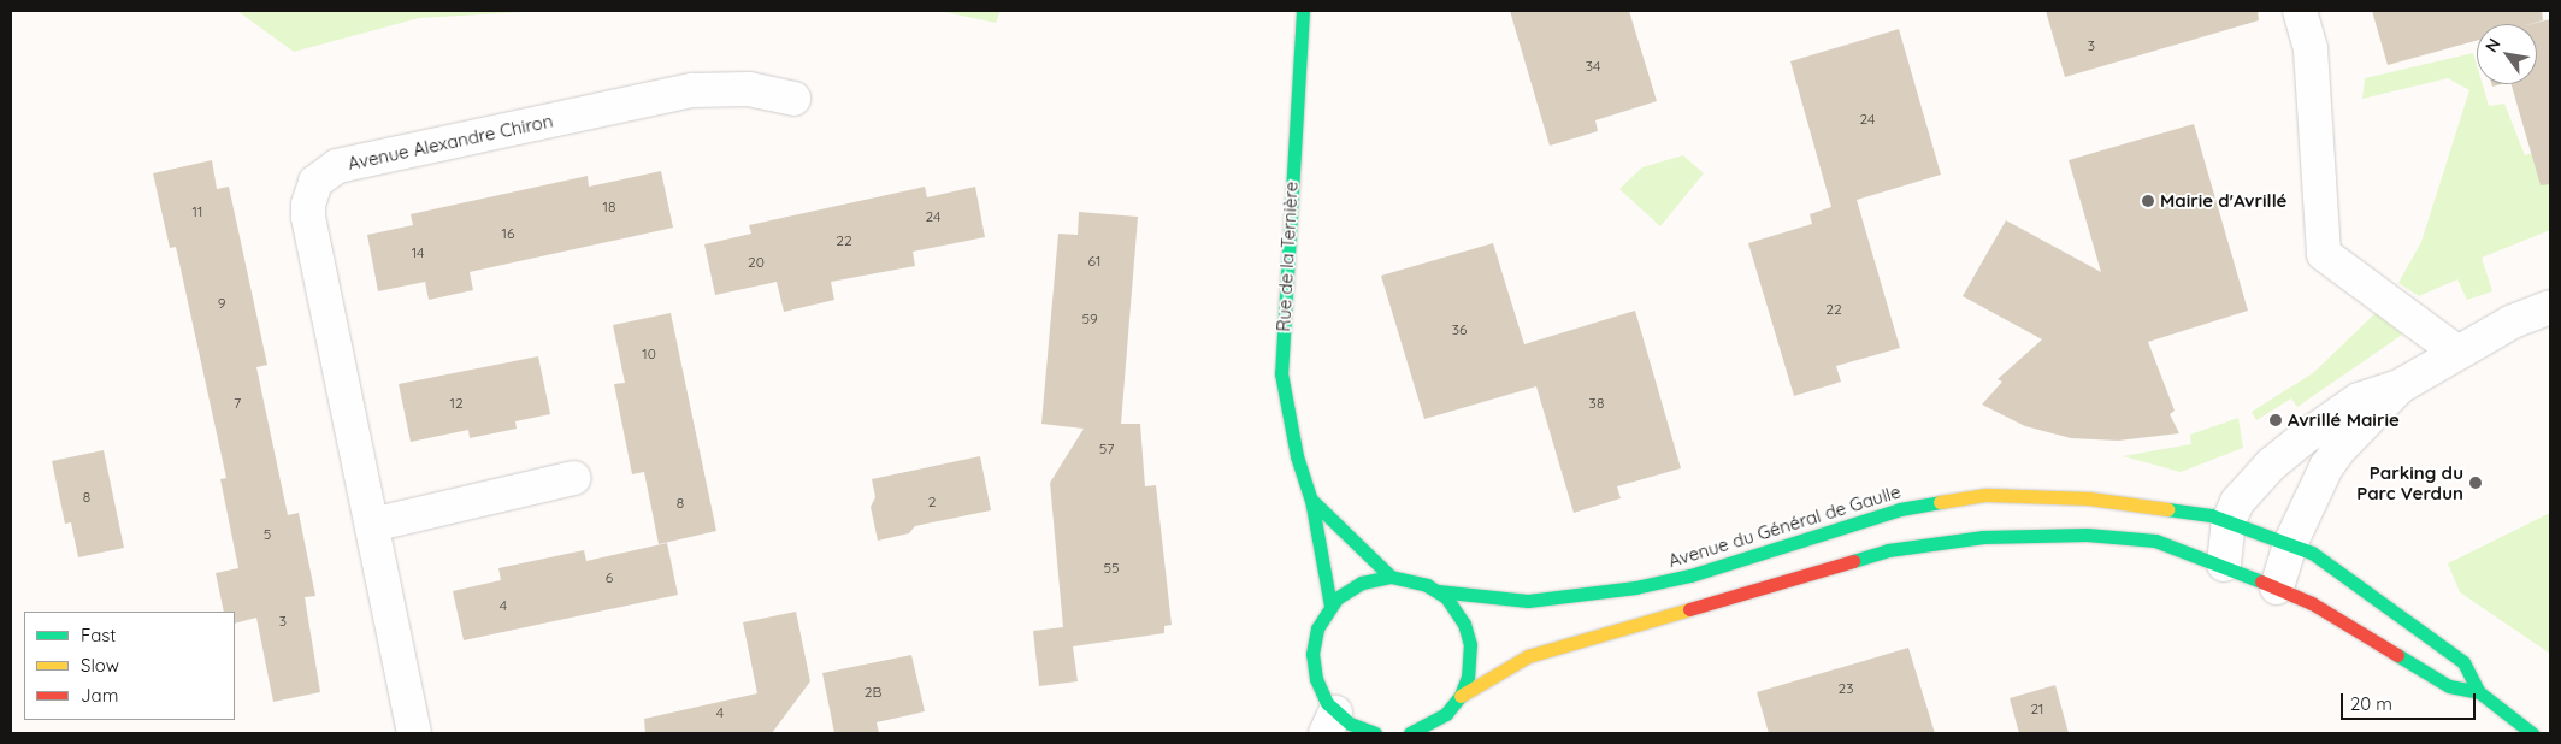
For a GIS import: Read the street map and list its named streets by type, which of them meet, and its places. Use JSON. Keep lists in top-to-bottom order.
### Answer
{
  "streets": {
    "street": ["Avenue Alexandre Chiron", "Rue de la Ternière", "Avenue du Général de Gaulle"]
  },
  "places": ["Mairie d'Avrillé", "Avrillé Mairie", "Parking du Parc Verdun"],
  "house_numbers": [
    "3",
    "34",
    "24",
    "18",
    "11",
    "24",
    "16",
    "22",
    "14",
    "61",
    "20",
    "9",
    "22",
    "59",
    "36",
    "10",
    "7",
    "12",
    "38",
    "57",
    "8",
    "2",
    "8",
    "5",
    "55",
    "6",
    "4",
    "3",
    "23",
    "2B",
    "21",
    "4"
  ],
  "legend": ["Fast", "Slow", "Jam"],
  "scale_bar": "20 m",
  "north": "top left"
}
